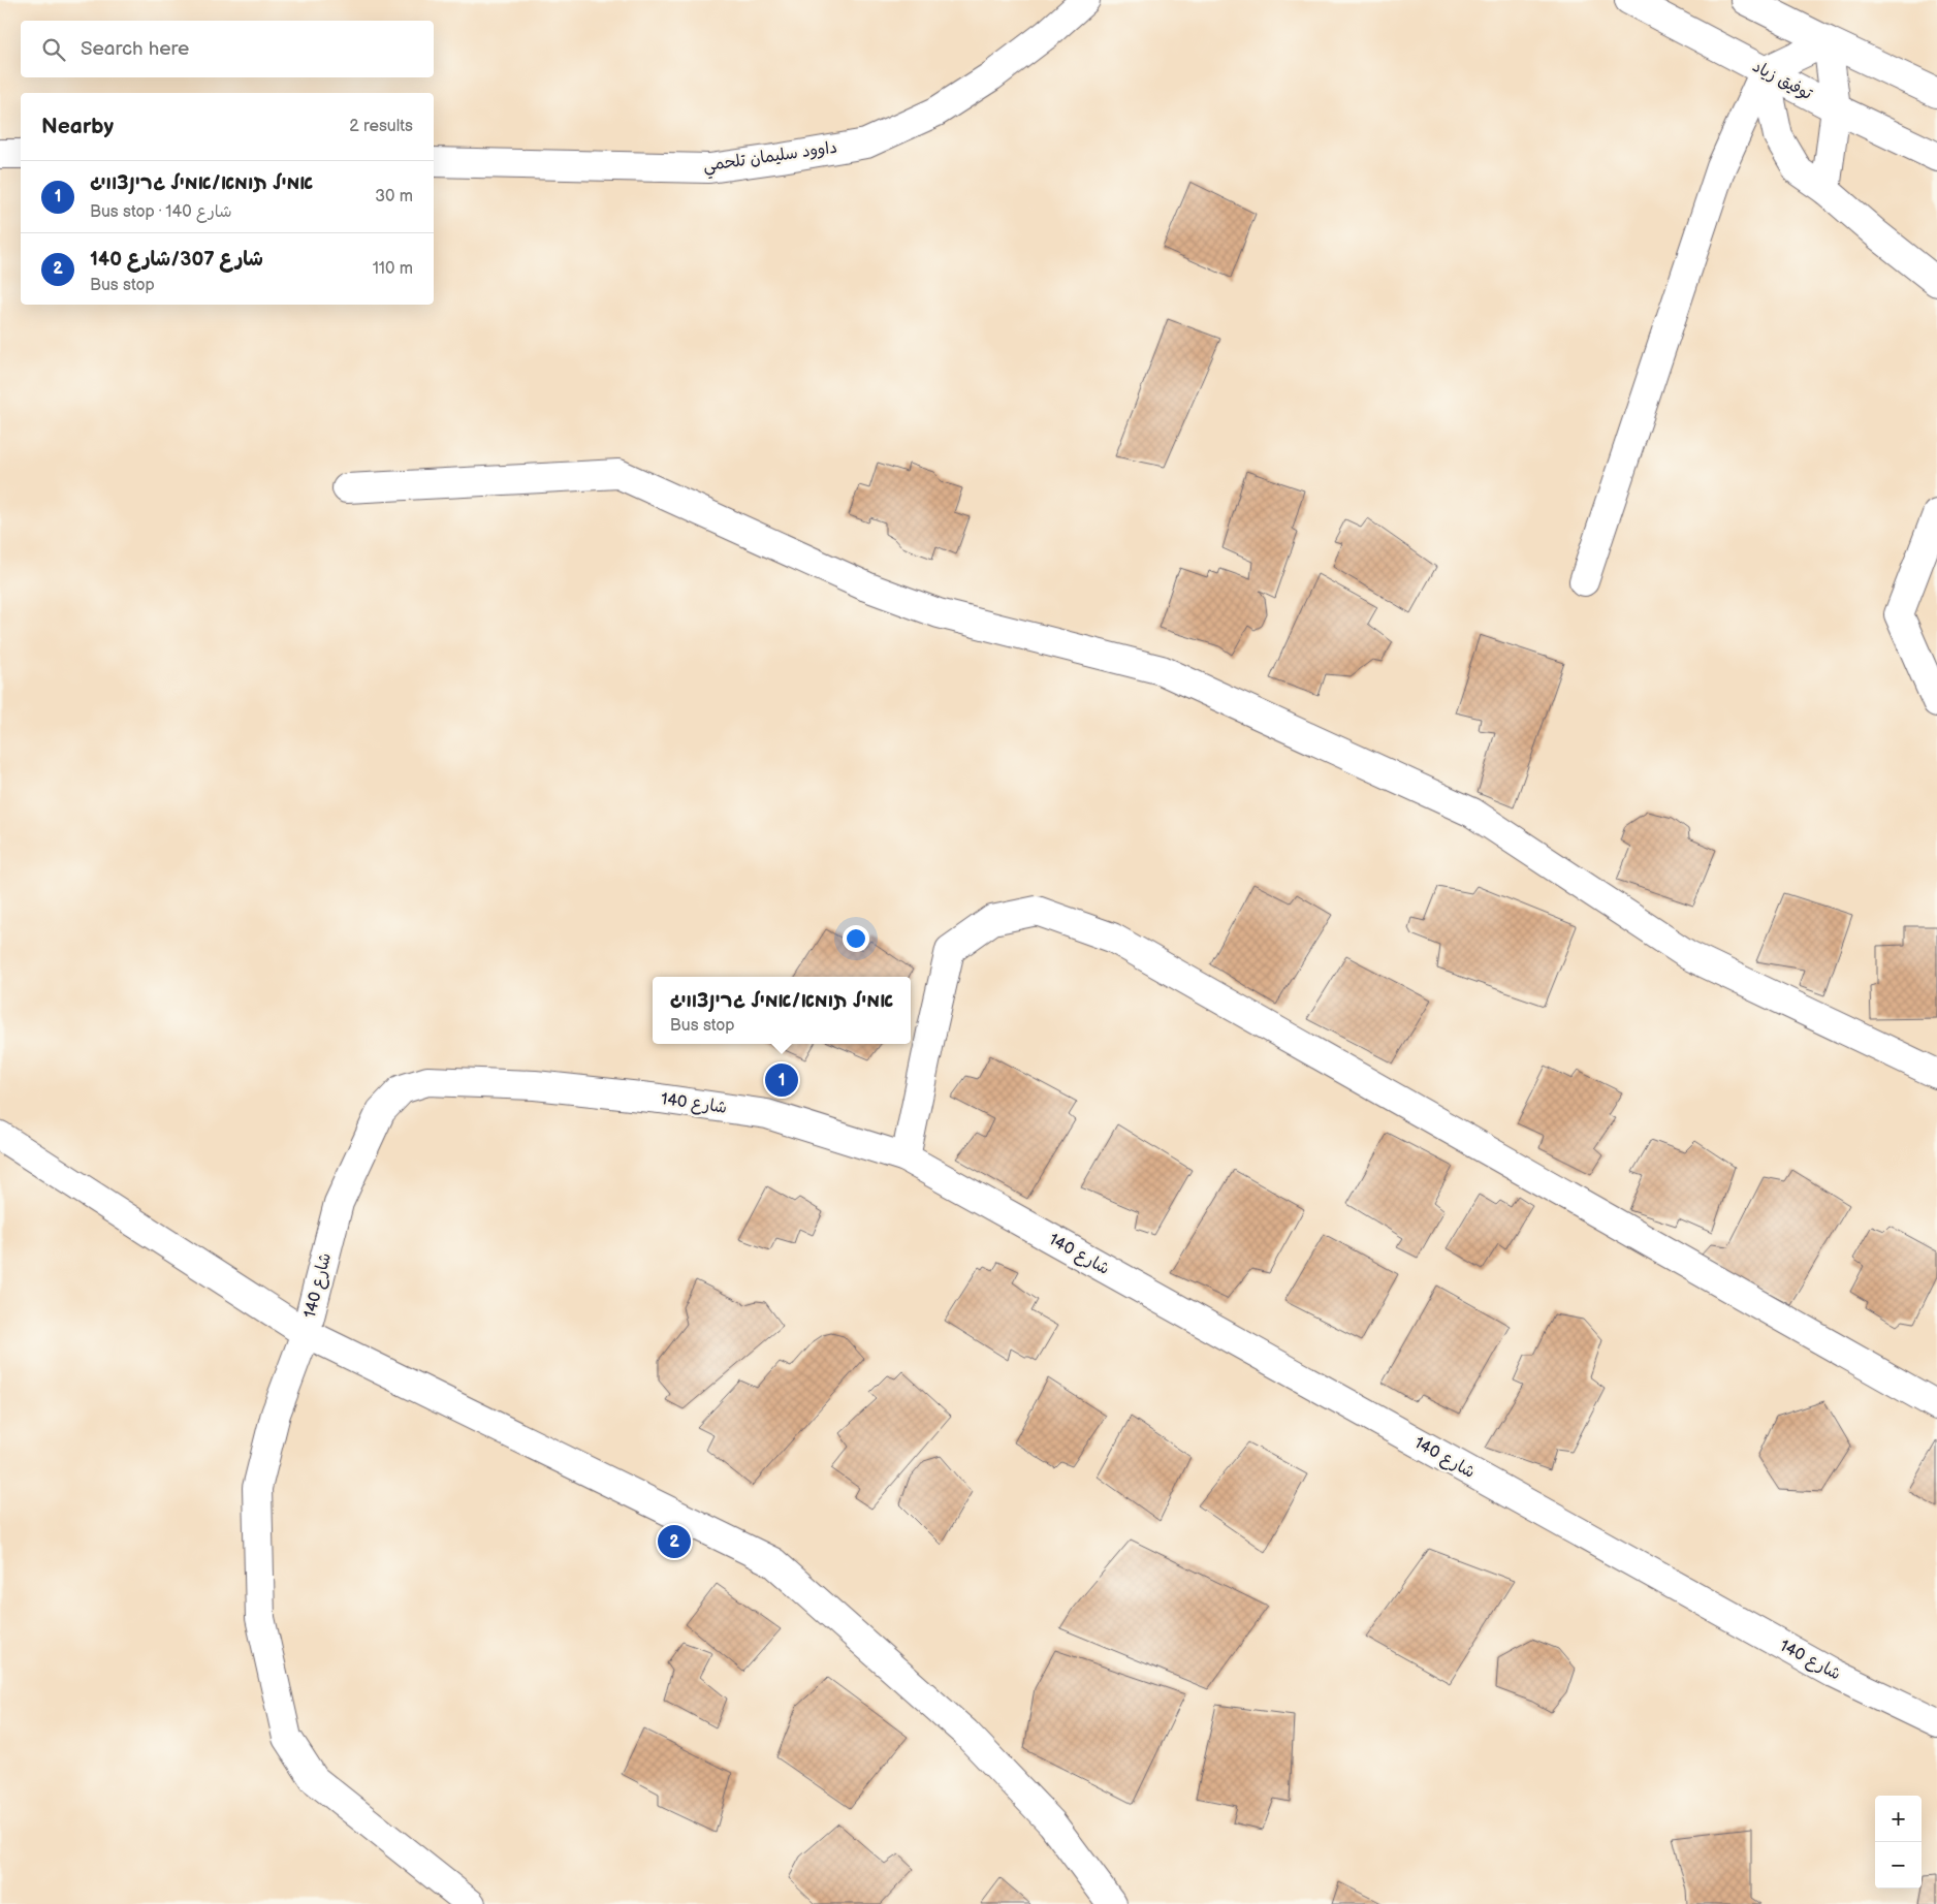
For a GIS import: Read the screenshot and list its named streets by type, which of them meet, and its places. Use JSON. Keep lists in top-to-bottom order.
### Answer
{
  "streets": {
    "street": ["توفيق زياد", "داوود سليمان تلحمي", "شارع 140"]
  },
  "page": {
    "search": "Search here",
    "heading": ["Nearby", "2 results"],
    "list": [
      {
        "mark": "1",
        "name": "אמיל תומא/אמיל גרינצוויג",
        "note": "Bus stop · شارع 140",
        "value": "30 m"
      },
      {
        "mark": "2",
        "name": "شارع 307/شارع 140",
        "note": "Bus stop",
        "value": "110 m"
      }
    ],
    "popup": ["אמיל תומא/אמיל גרינצוויג", "Bus stop"],
    "pins": ["1", "2"],
    "map_buttons": ["+", "−"]
  }
}
